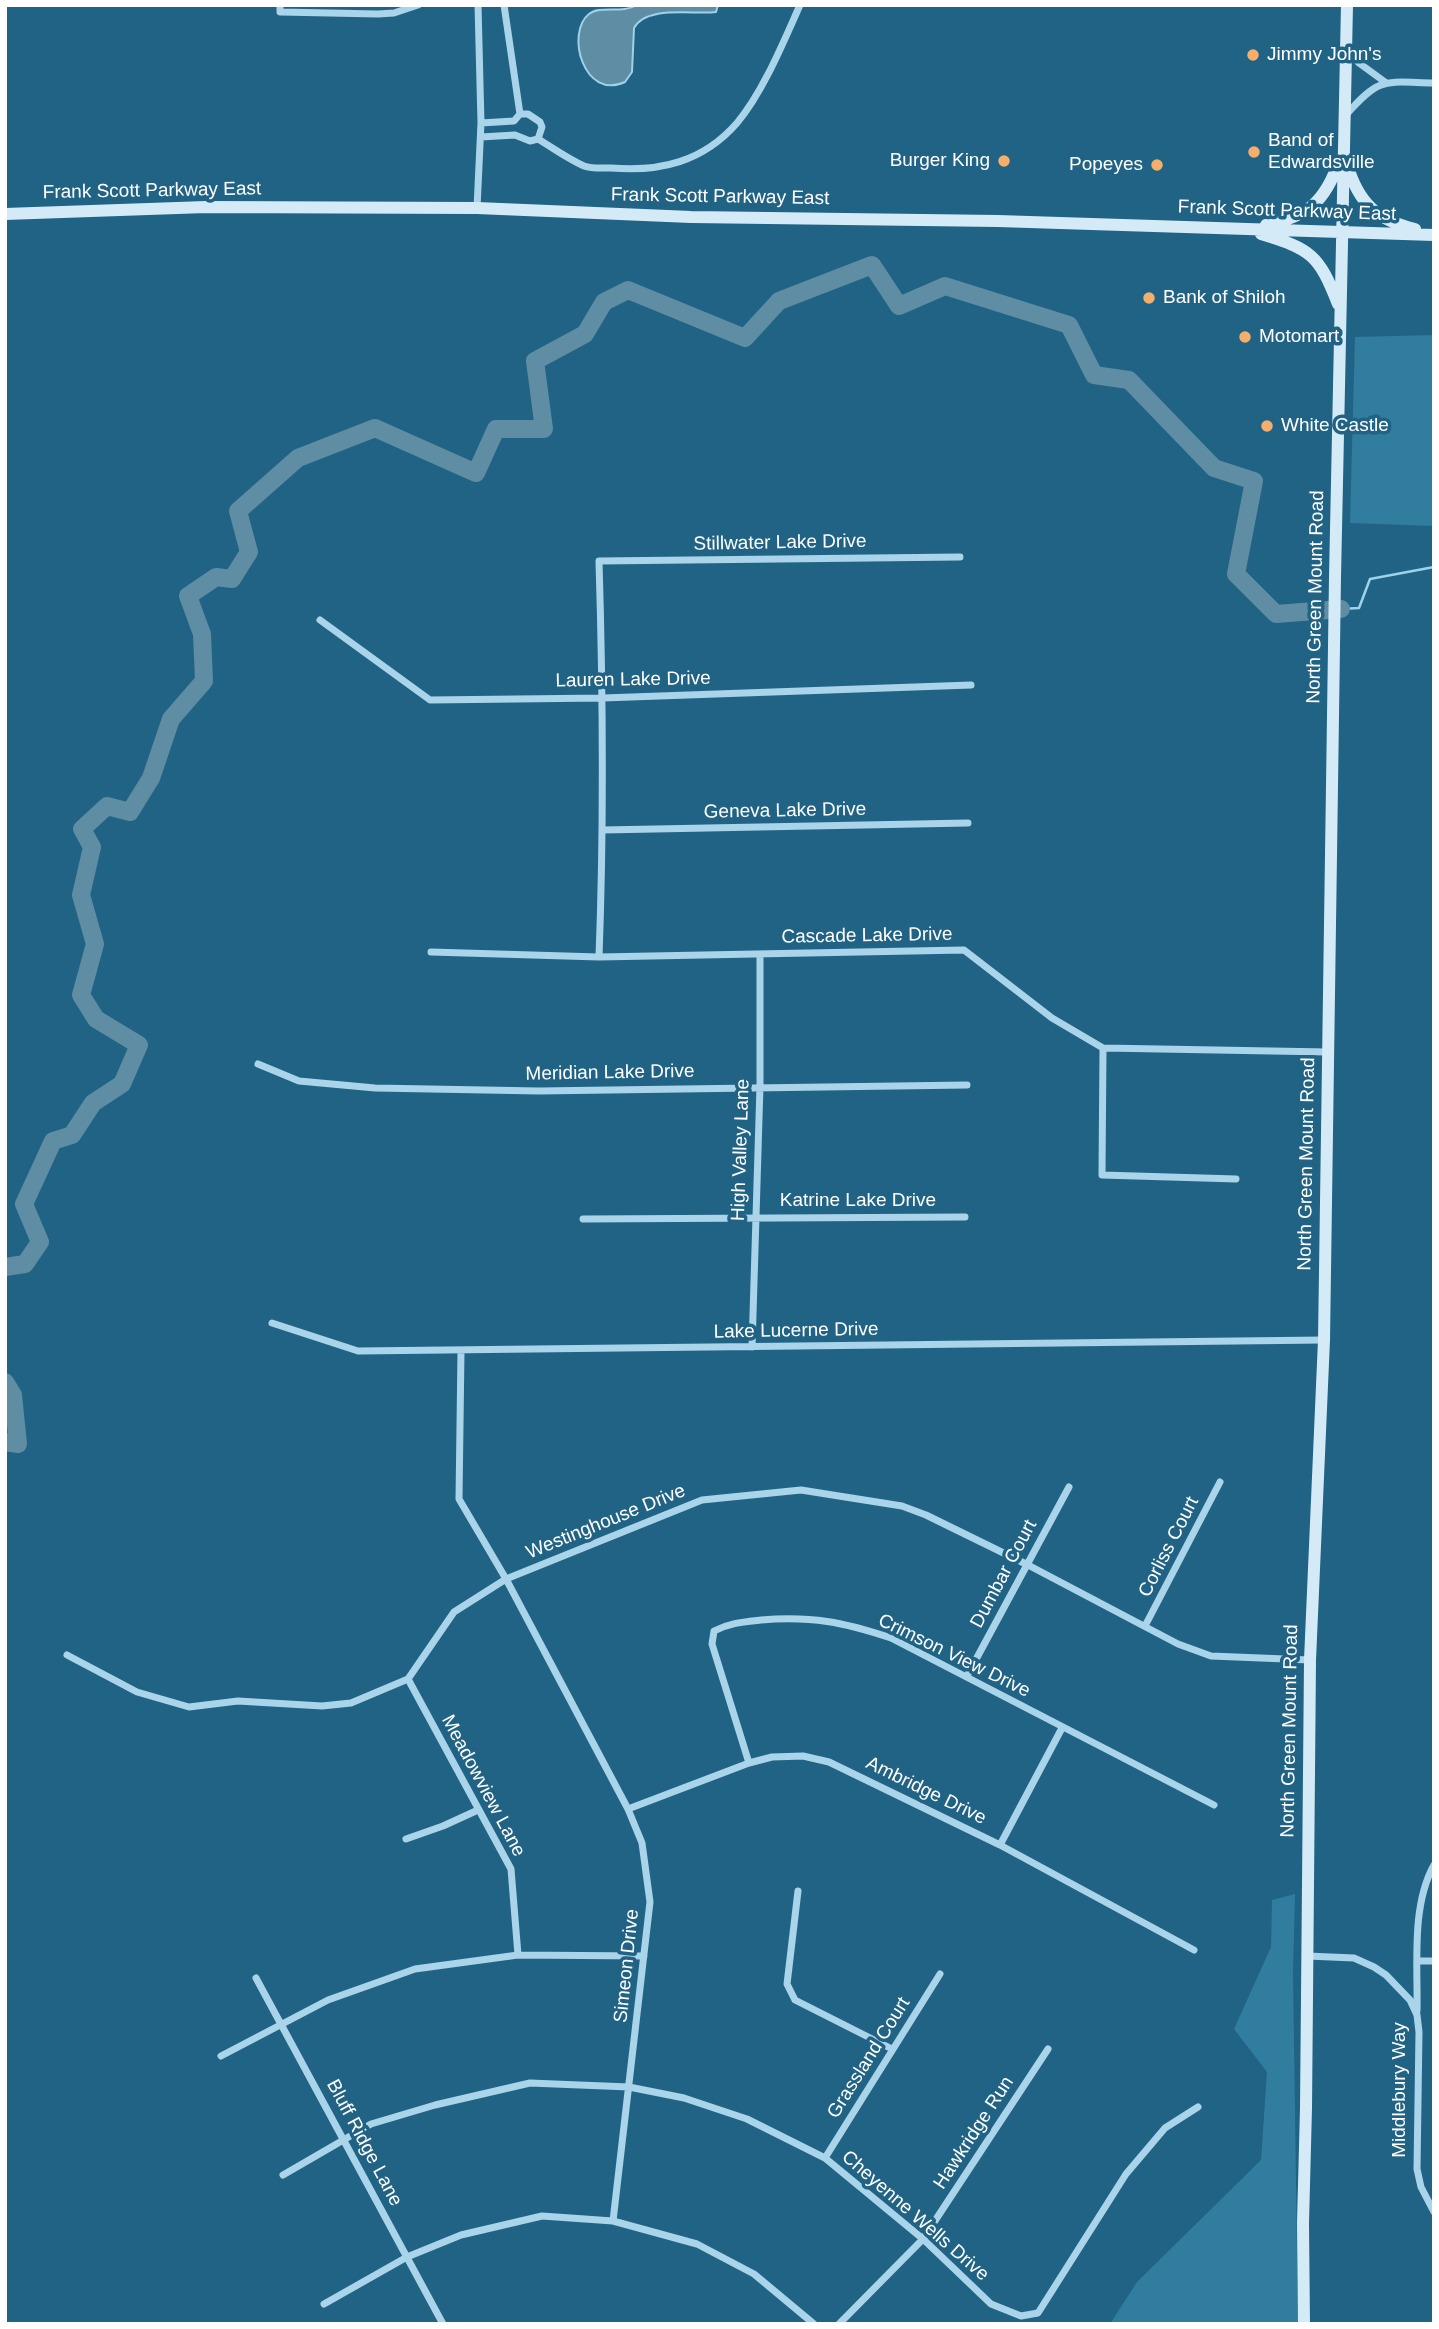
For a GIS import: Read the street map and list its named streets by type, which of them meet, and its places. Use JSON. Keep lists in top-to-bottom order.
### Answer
{
  "streets": {
    "street": [
      "Frank Scott Parkway East",
      "Stillwater Lake Drive",
      "North Green Mount Road",
      "Lauren Lake Drive",
      "Geneva Lake Drive",
      "Cascade Lake Drive",
      "Meridian Lake Drive",
      "High Valley Lane",
      "Katrine Lake Drive",
      "Lake Lucerne Drive",
      "Westinghouse Drive",
      "Corliss Court",
      "Dumbar Court",
      "Crimson View Drive",
      "Meadowview Lane",
      "Ambridge Drive",
      "Simeon Drive",
      "Grassland Court",
      "Middlebury Way",
      "Hawkridge Run",
      "Bluff Ridge Lane",
      "Cheyenne Wells Drive"
    ]
  },
  "crossings": [
    ["Frank Scott Parkway East", "North Green Mount Road"],
    ["Stillwater Lake Drive", "Lauren Lake Drive"],
    ["North Green Mount Road", "Cascade Lake Drive"],
    ["North Green Mount Road", "Lake Lucerne Drive"],
    ["North Green Mount Road", "Westinghouse Drive"],
    ["North Green Mount Road", "Middlebury Way"],
    ["Cascade Lake Drive", "High Valley Lane"],
    ["Meridian Lake Drive", "High Valley Lane"],
    ["High Valley Lane", "Katrine Lake Drive"],
    ["High Valley Lane", "Lake Lucerne Drive"],
    ["Lake Lucerne Drive", "Simeon Drive"],
    ["Westinghouse Drive", "Corliss Court"],
    ["Westinghouse Drive", "Dumbar Court"],
    ["Westinghouse Drive", "Meadowview Lane"],
    ["Westinghouse Drive", "Simeon Drive"],
    ["Dumbar Court", "Crimson View Drive"],
    ["Crimson View Drive", "Ambridge Drive"],
    ["Ambridge Drive", "Simeon Drive"],
    ["Simeon Drive", "Cheyenne Wells Drive"],
    ["Grassland Court", "Cheyenne Wells Drive"],
    ["Hawkridge Run", "Cheyenne Wells Drive"],
    ["Bluff Ridge Lane", "Cheyenne Wells Drive"]
  ],
  "places": [
    "Jimmy John's",
    "Band of Edwardsville",
    "Burger King",
    "Popeyes",
    "Bank of Shiloh",
    "Motomart",
    "White Castle"
  ]
}
